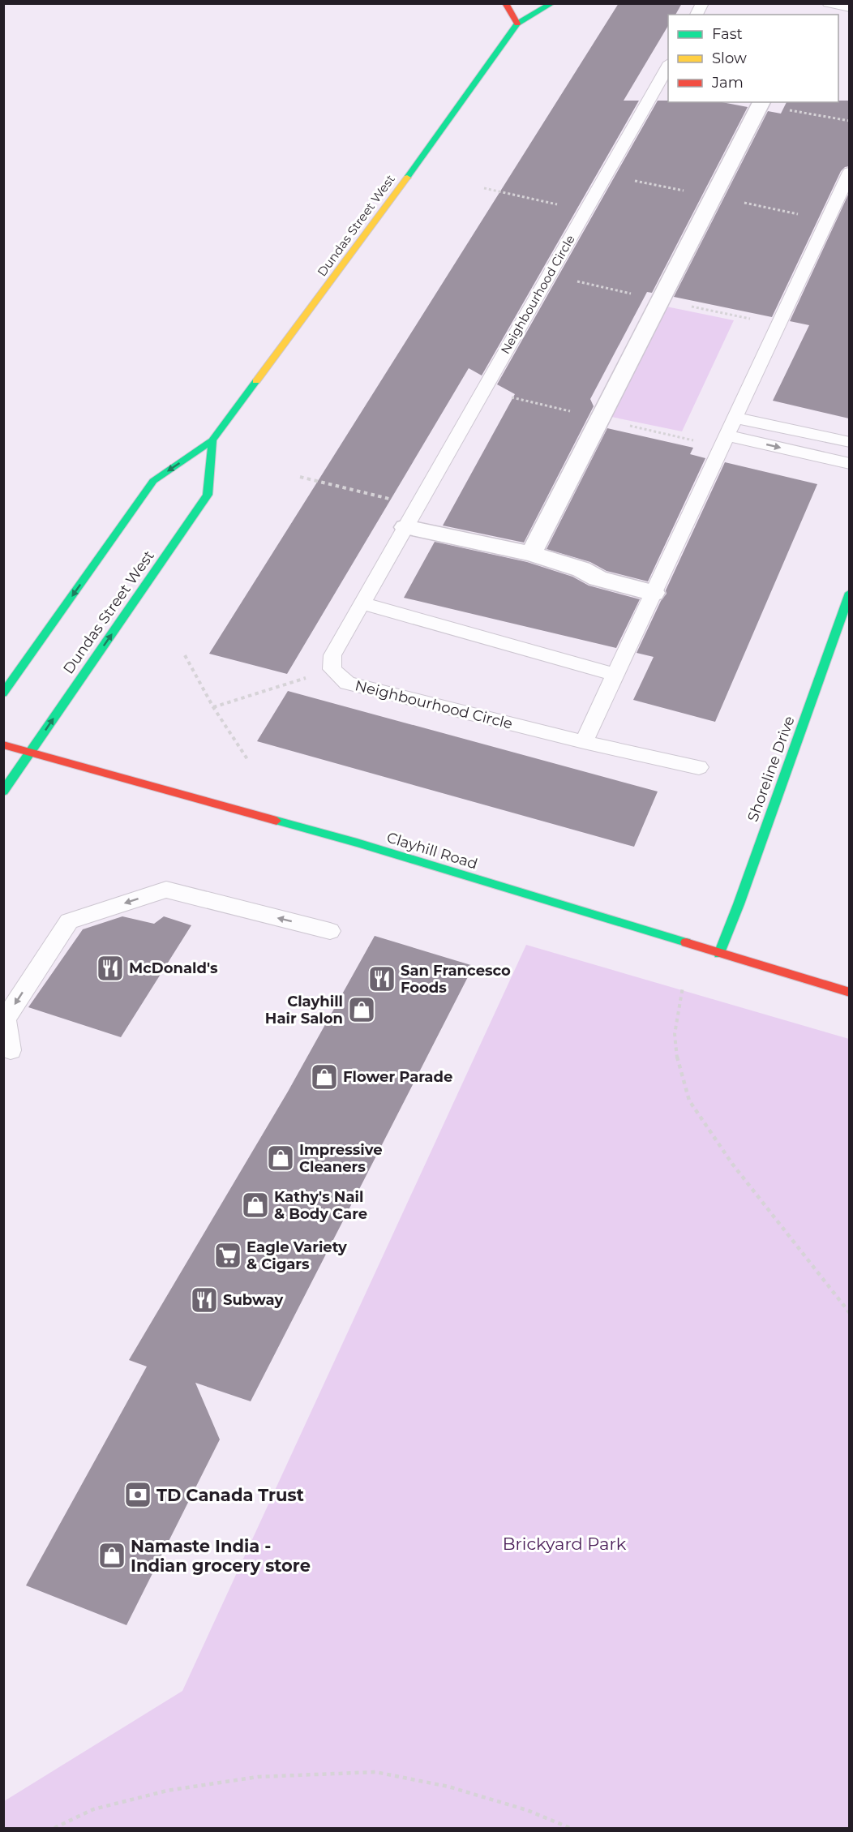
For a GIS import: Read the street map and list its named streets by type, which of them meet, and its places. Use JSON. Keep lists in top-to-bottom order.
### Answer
{
  "streets": {
    "main road": ["Dundas Street West", "Shoreline Drive", "Clayhill Road"],
    "lane": ["Neighbourhood Circle"]
  },
  "crossings": [
    ["Dundas Street West", "Clayhill Road"],
    ["Shoreline Drive", "Clayhill Road"]
  ],
  "parks": ["Brickyard Park"],
  "places": {
    "restaurant": ["McDonald's", "San Francesco Foods", "Subway"],
    "shop": [
      "Clayhill Hair Salon",
      "Flower Parade",
      "Impressive Cleaners",
      "Kathy's Nail & Body Care",
      "Namaste India - Indian grocery store"
    ],
    "supermarket": ["Eagle Variety & Cigars"],
    "bank": ["TD Canada Trust"]
  },
  "legend": ["Fast", "Slow", "Jam"]
}
